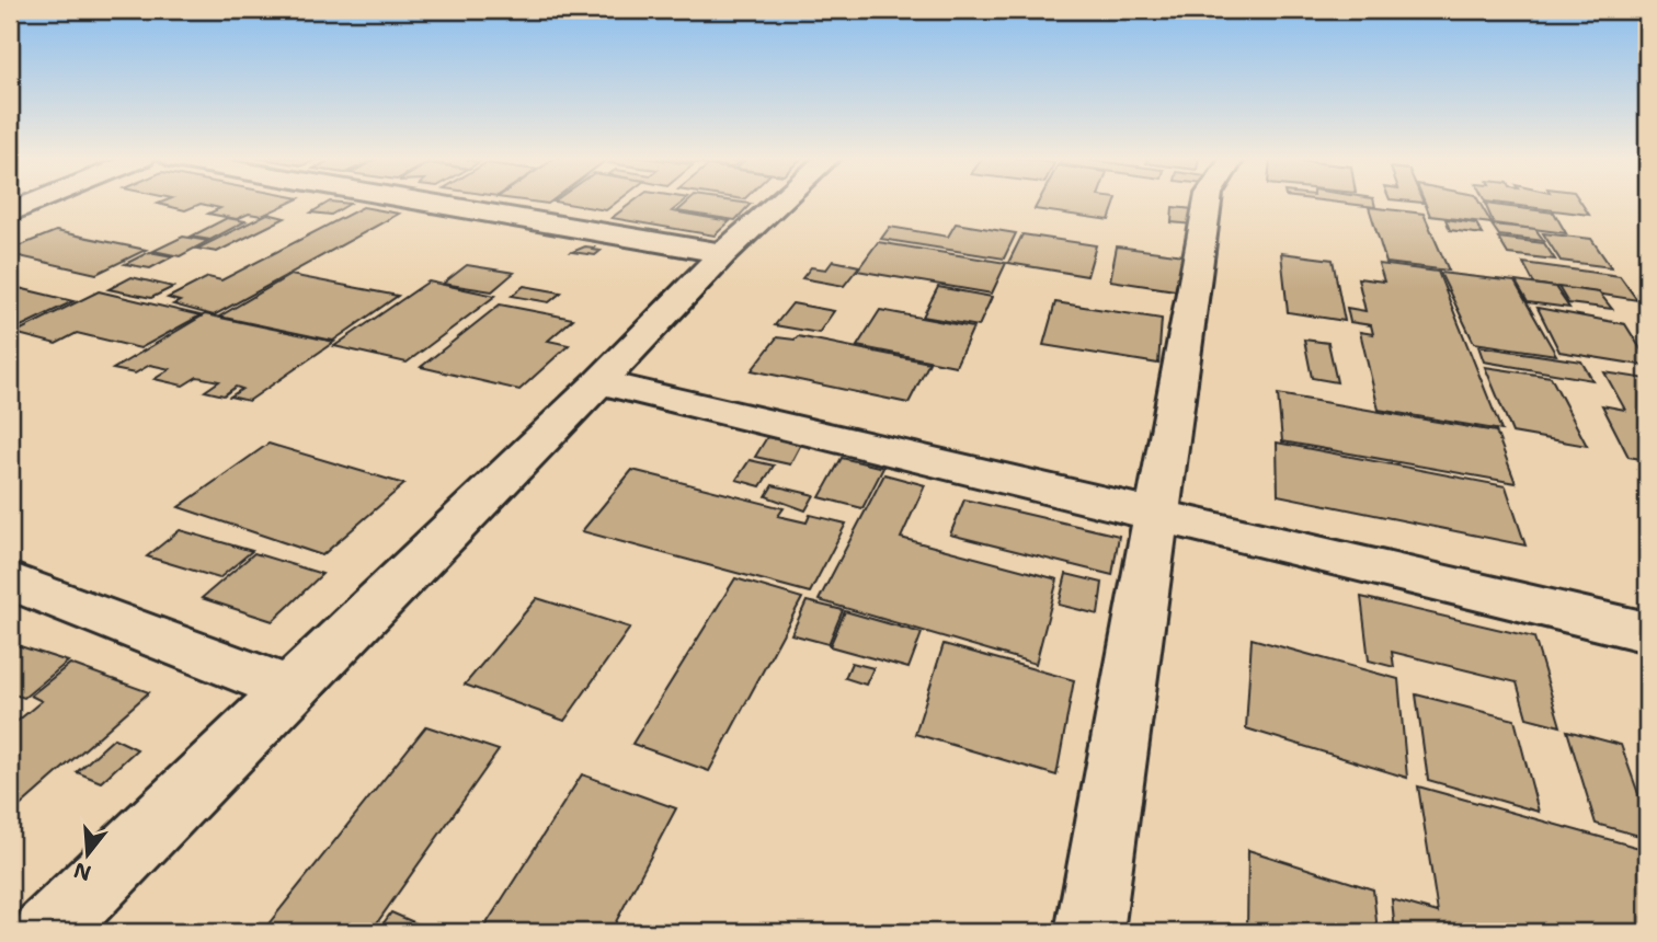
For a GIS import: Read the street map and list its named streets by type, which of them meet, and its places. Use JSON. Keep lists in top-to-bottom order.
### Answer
{
  "north": "bottom"
}
